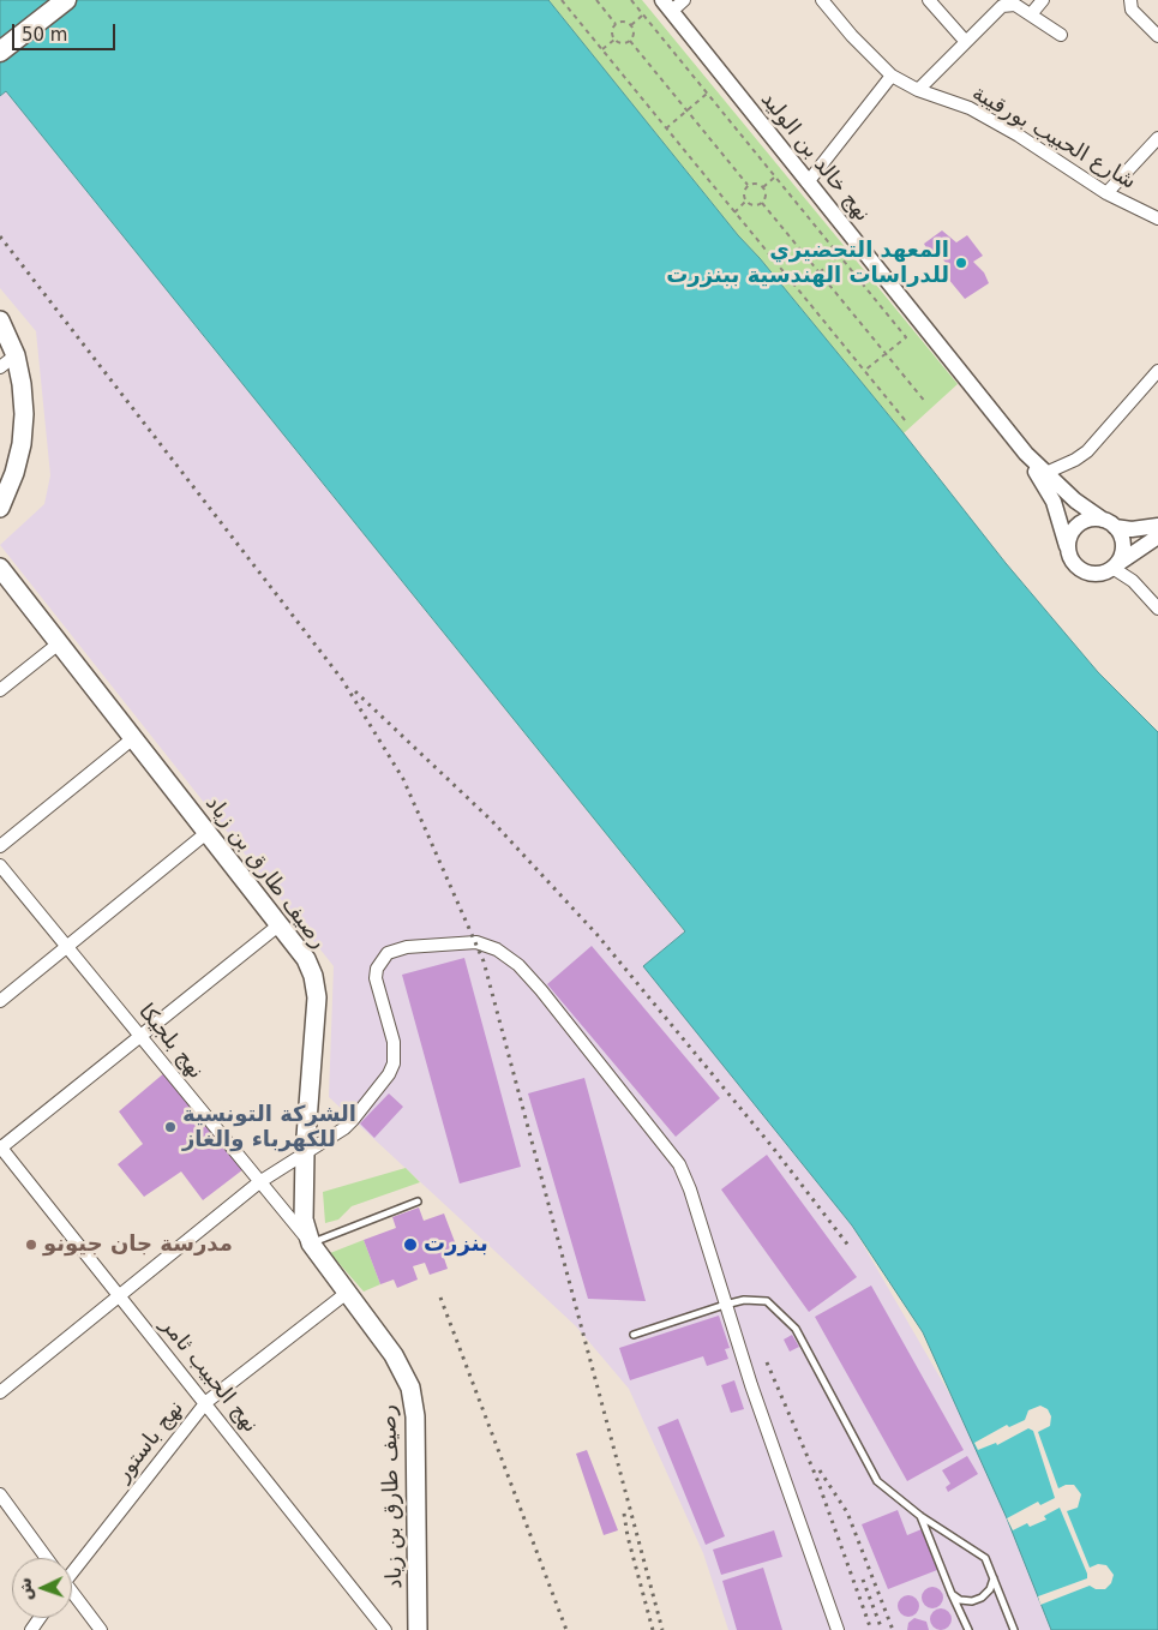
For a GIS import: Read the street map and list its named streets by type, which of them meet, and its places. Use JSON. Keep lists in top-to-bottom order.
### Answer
{
  "streets": {
    "main road": ["رصيف طارق بن زياد"],
    "street": [
      "شارع الحبيب بورقيبة",
      "نهج خالد بن الوليد",
      "نهج بلجيكا",
      "نهج الحبيب ثامر",
      "نهج باستور"
    ]
  },
  "crossings": [
    ["رصيف طارق بن زياد", "نهج بلجيكا"],
    ["رصيف طارق بن زياد", "نهج باستور"],
    ["نهج الحبيب ثامر", "نهج باستور"]
  ],
  "places": [
    "المعهد التحضيري للدراسات الهندسية ببنزرت",
    "الشركة التونسية للكهرباء والغاز",
    "مدرسة جان جيونو",
    "بنزرت"
  ],
  "scale_bar": "50 m",
  "north": "left"
}
